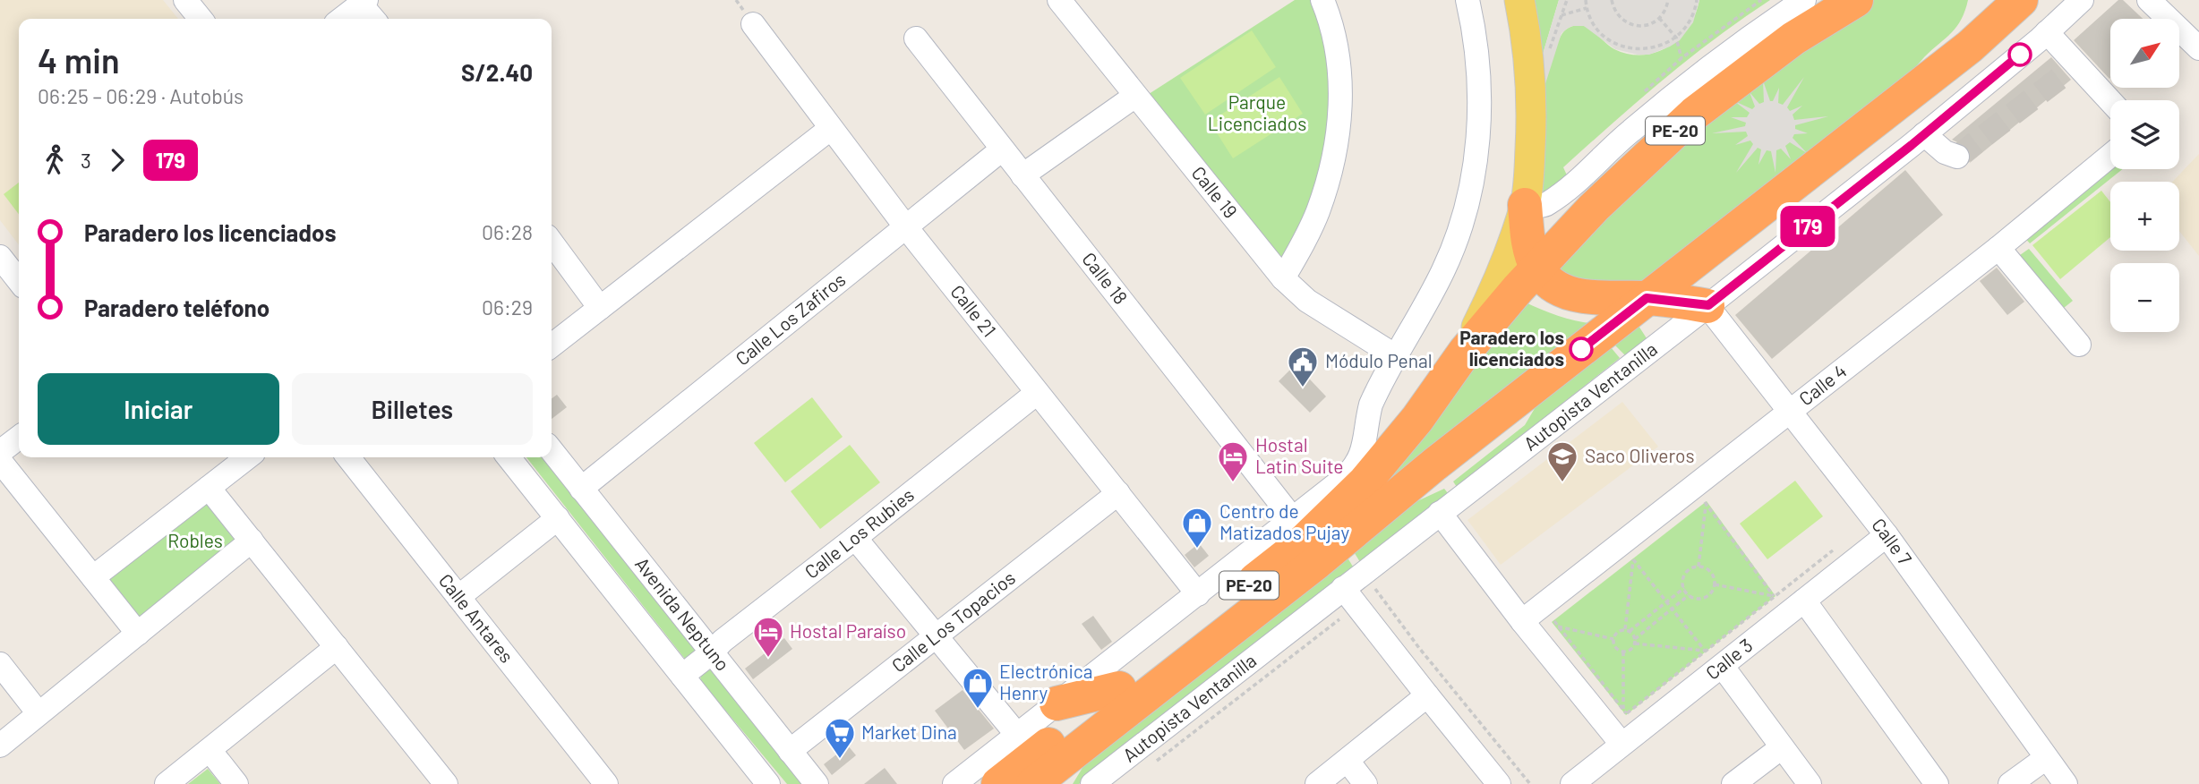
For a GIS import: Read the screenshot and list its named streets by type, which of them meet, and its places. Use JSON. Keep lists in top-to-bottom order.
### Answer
{
  "streets": {
    "highway": ["PE-20"],
    "street": [
      "Calle 19",
      "Calle 18",
      "Calle 21",
      "Calle Los Zafiros",
      "Calle 4",
      "Autopista Ventanilla",
      "Calle Los Rubies",
      "Calle 7",
      "Avenida Neptuno",
      "Calle Antares",
      "Calle Los Topacios",
      "Calle 3"
    ]
  },
  "crossings": [
    ["Calle 18", "Calle Los Zafiros"],
    ["Calle 21", "Calle Los Zafiros"],
    ["Calle 21", "Calle Los Rubies"],
    ["Calle 21", "Calle Los Topacios"],
    ["Calle Los Zafiros", "Avenida Neptuno"],
    ["Calle 4", "Calle 7"],
    ["Autopista Ventanilla", "Calle 7"],
    ["Calle Los Rubies", "Avenida Neptuno"],
    ["Calle 7", "Calle 3"],
    ["Avenida Neptuno", "Calle Los Topacios"]
  ],
  "parks": ["Parque Licenciados", "Robles"],
  "places": {
    "other": ["Paradero los licenciados"],
    "public building": ["Módulo Penal"],
    "hotel": ["Hostal Latin Suite", "Hostal Paraíso"],
    "school or university": ["Saco Oliveros"],
    "shop": ["Centro de Matizados Pujay", "Electrónica Henry"],
    "supermarket": ["Market Dina"]
  },
  "lines": ["bus line 179"],
  "north": "top right",
  "page": {
    "on_map": "179",
    "map_buttons": ["+", "−"],
    "heading": ["4 min", "06:25 – 06:29 · Autobús", "S/2.40"],
    "legs": ["3", "179"],
    "list": [
      {
        "name": "Paradero los licenciados",
        "value": "06:28"
      },
      {
        "name": "Paradero teléfono",
        "value": "06:29"
      }
    ],
    "buttons": ["Iniciar", "Billetes"]
  }
}
